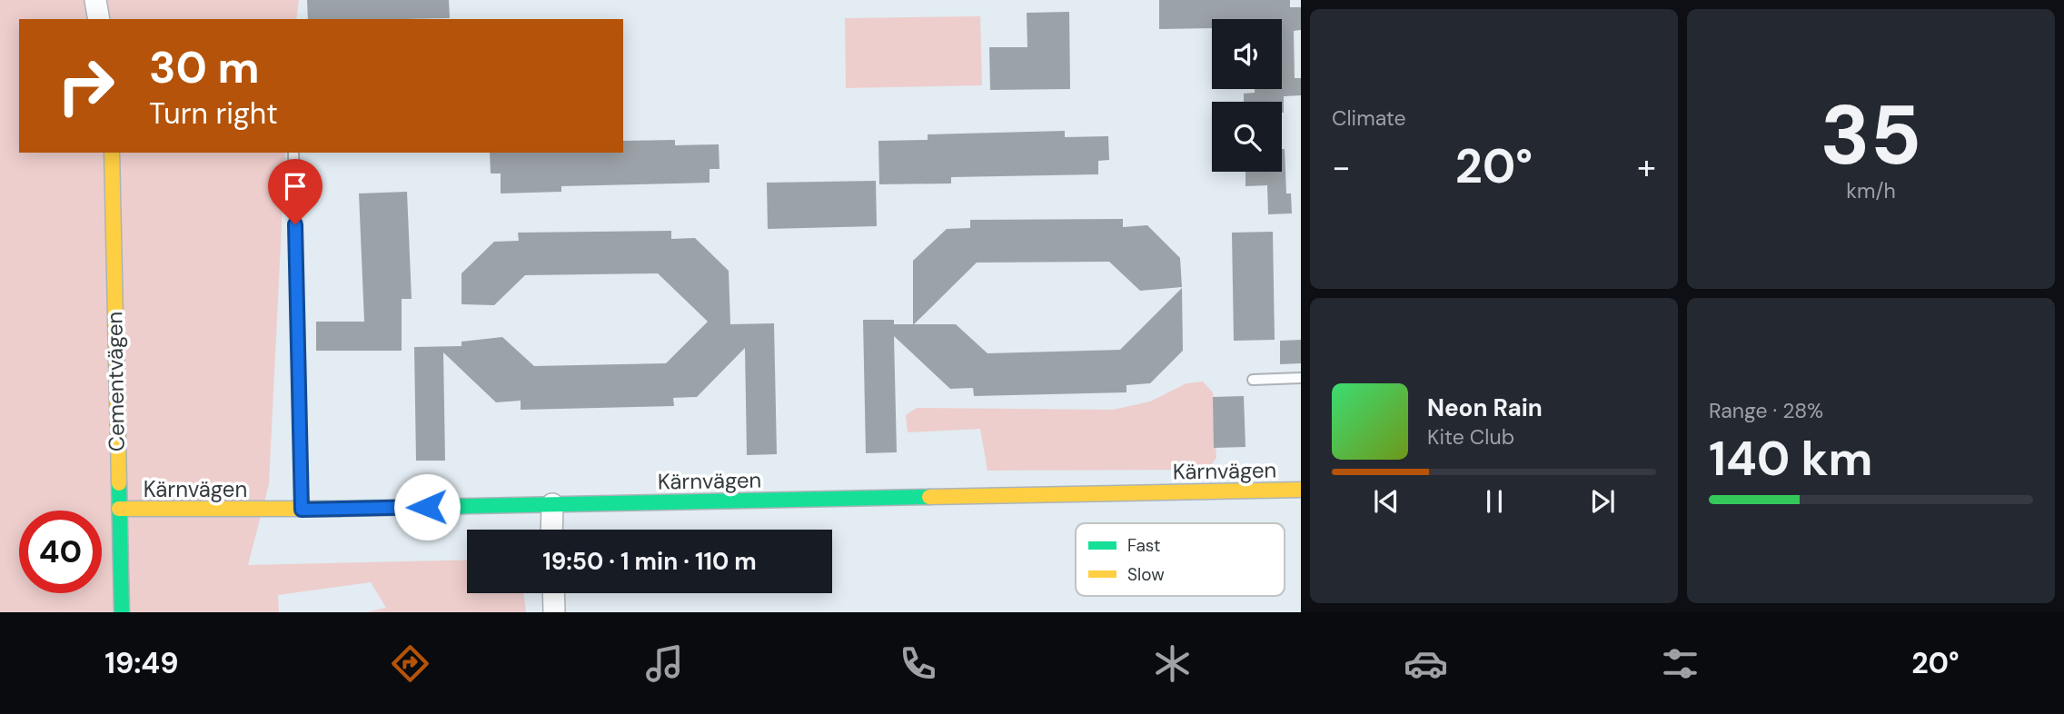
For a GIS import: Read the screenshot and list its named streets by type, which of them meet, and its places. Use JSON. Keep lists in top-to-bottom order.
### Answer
{
  "streets": {
    "street": ["Cementvägen", "Kärnvägen"]
  },
  "crossings": [
    ["Cementvägen", "Kärnvägen"]
  ],
  "legend": ["Fast", "Slow"],
  "page": {
    "tile": [
      "Climate",
      ["35", "km/h"],
      ["Range · 28%", "140 km"]
    ],
    "turn": ["30 m", "Turn right"],
    "heat": ["−", "20°", "+"],
    "song": ["Neon Rain", "Kite Club"],
    "limit": "40",
    "trip": "19:50 · 1 min · 110 m",
    "tabs": ["19:49", "20°"]
  }
}
